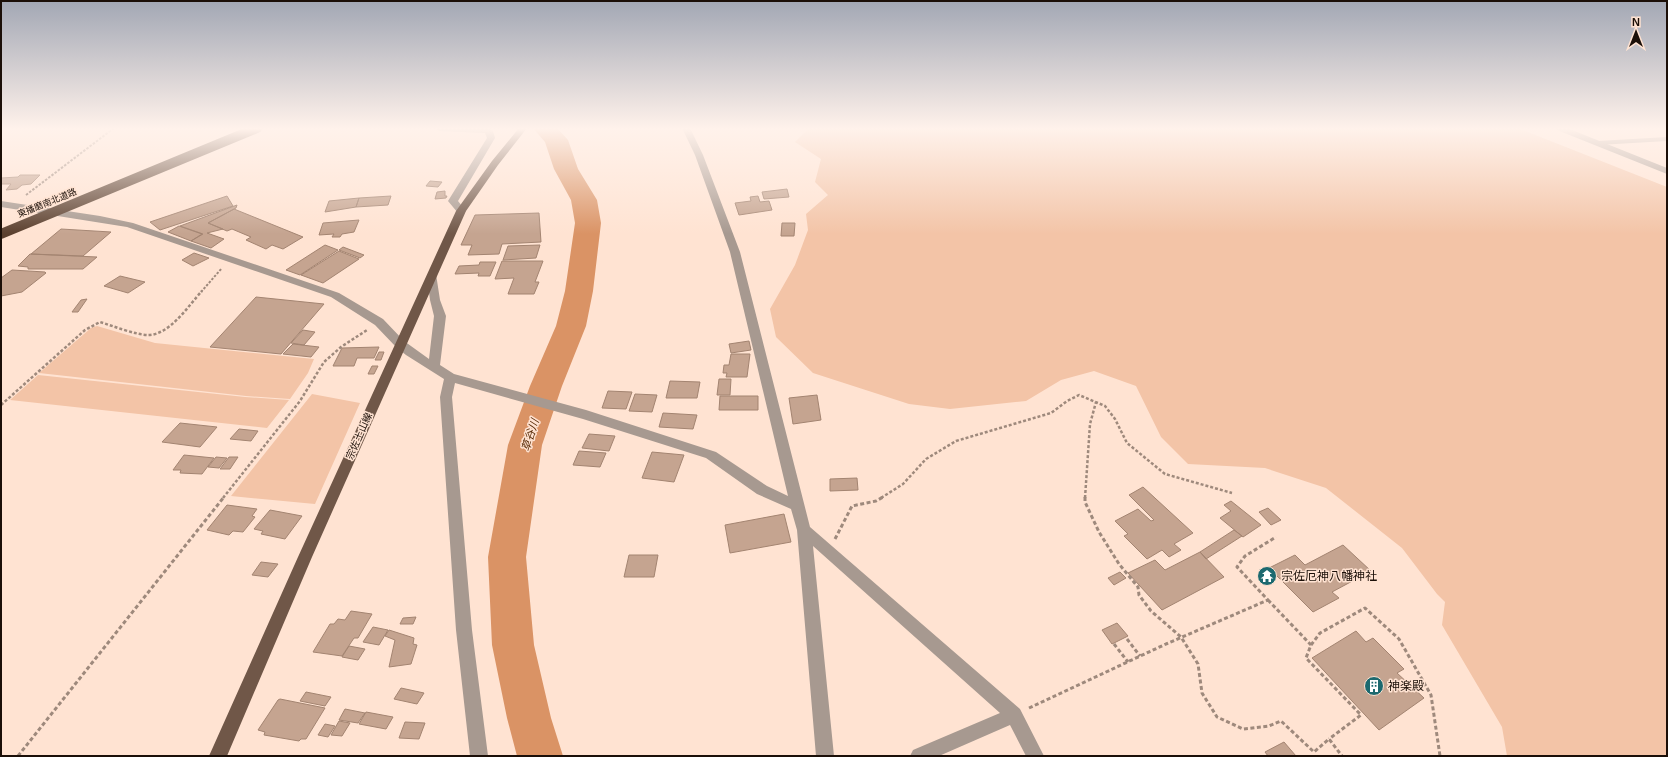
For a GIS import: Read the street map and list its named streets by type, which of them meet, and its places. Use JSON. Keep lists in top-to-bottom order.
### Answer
{
  "streets": {
    "highway": ["東播磨南北道路"],
    "main road": ["宗佐土山線"]
  },
  "water": ["草谷川"],
  "places": {
    "temple": ["宗佐厄神八幡神社"],
    "building": ["神楽殿"]
  },
  "north": "top"
}
